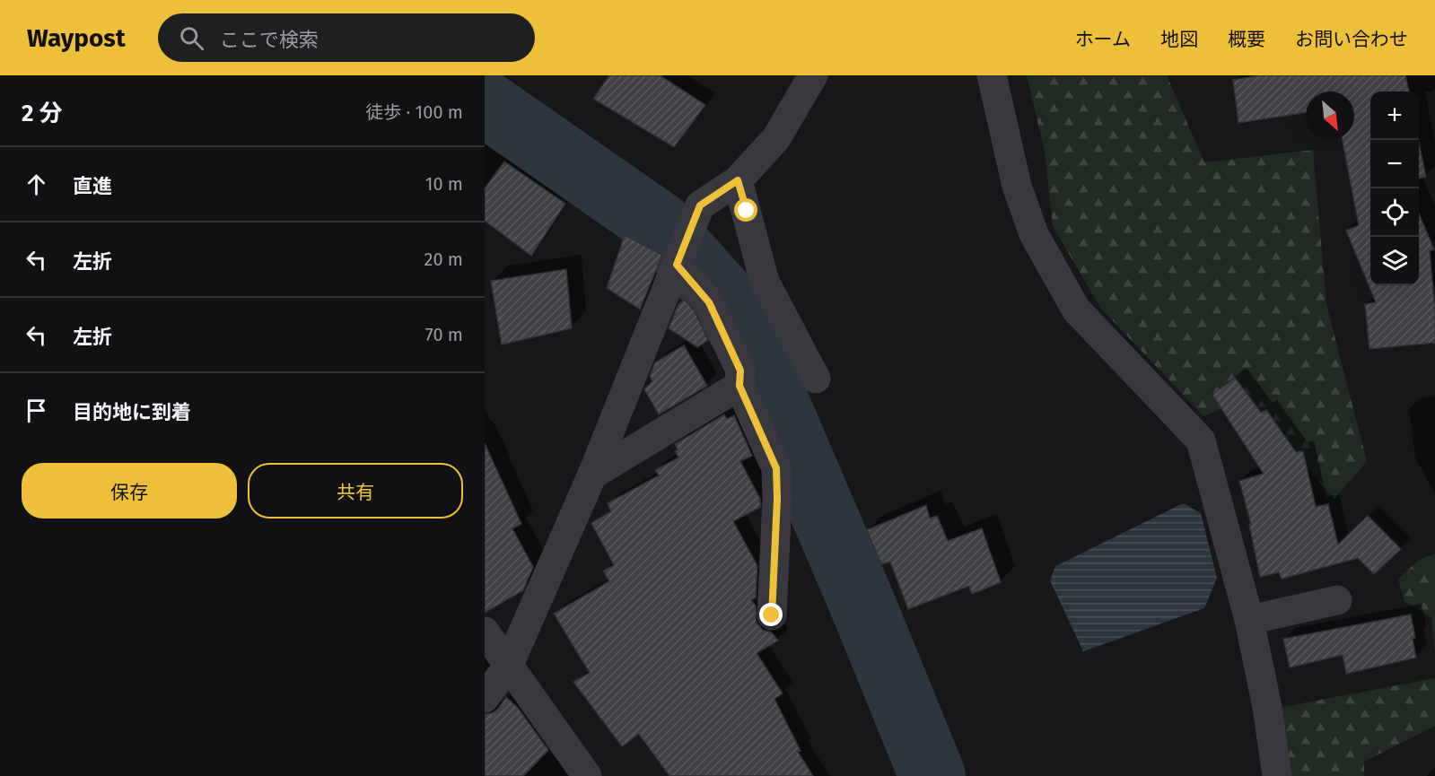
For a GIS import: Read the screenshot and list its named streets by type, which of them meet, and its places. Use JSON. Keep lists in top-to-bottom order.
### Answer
{
  "north": "bottom right",
  "page": {
    "header": "Waypost",
    "search": "ここで検索",
    "nav": [
      "ホーム",
      "地図",
      "概要",
      "お問い合わせ"
    ],
    "heading": ["2 分", "徒歩 · 100 m"],
    "map_buttons": ["+", "−"],
    "list": [
      ["直進", "10 m"],
      ["左折", "20 m"],
      ["左折", "70 m"],
      "目的地に到着"
    ],
    "buttons": ["保存", "共有"]
  }
}
